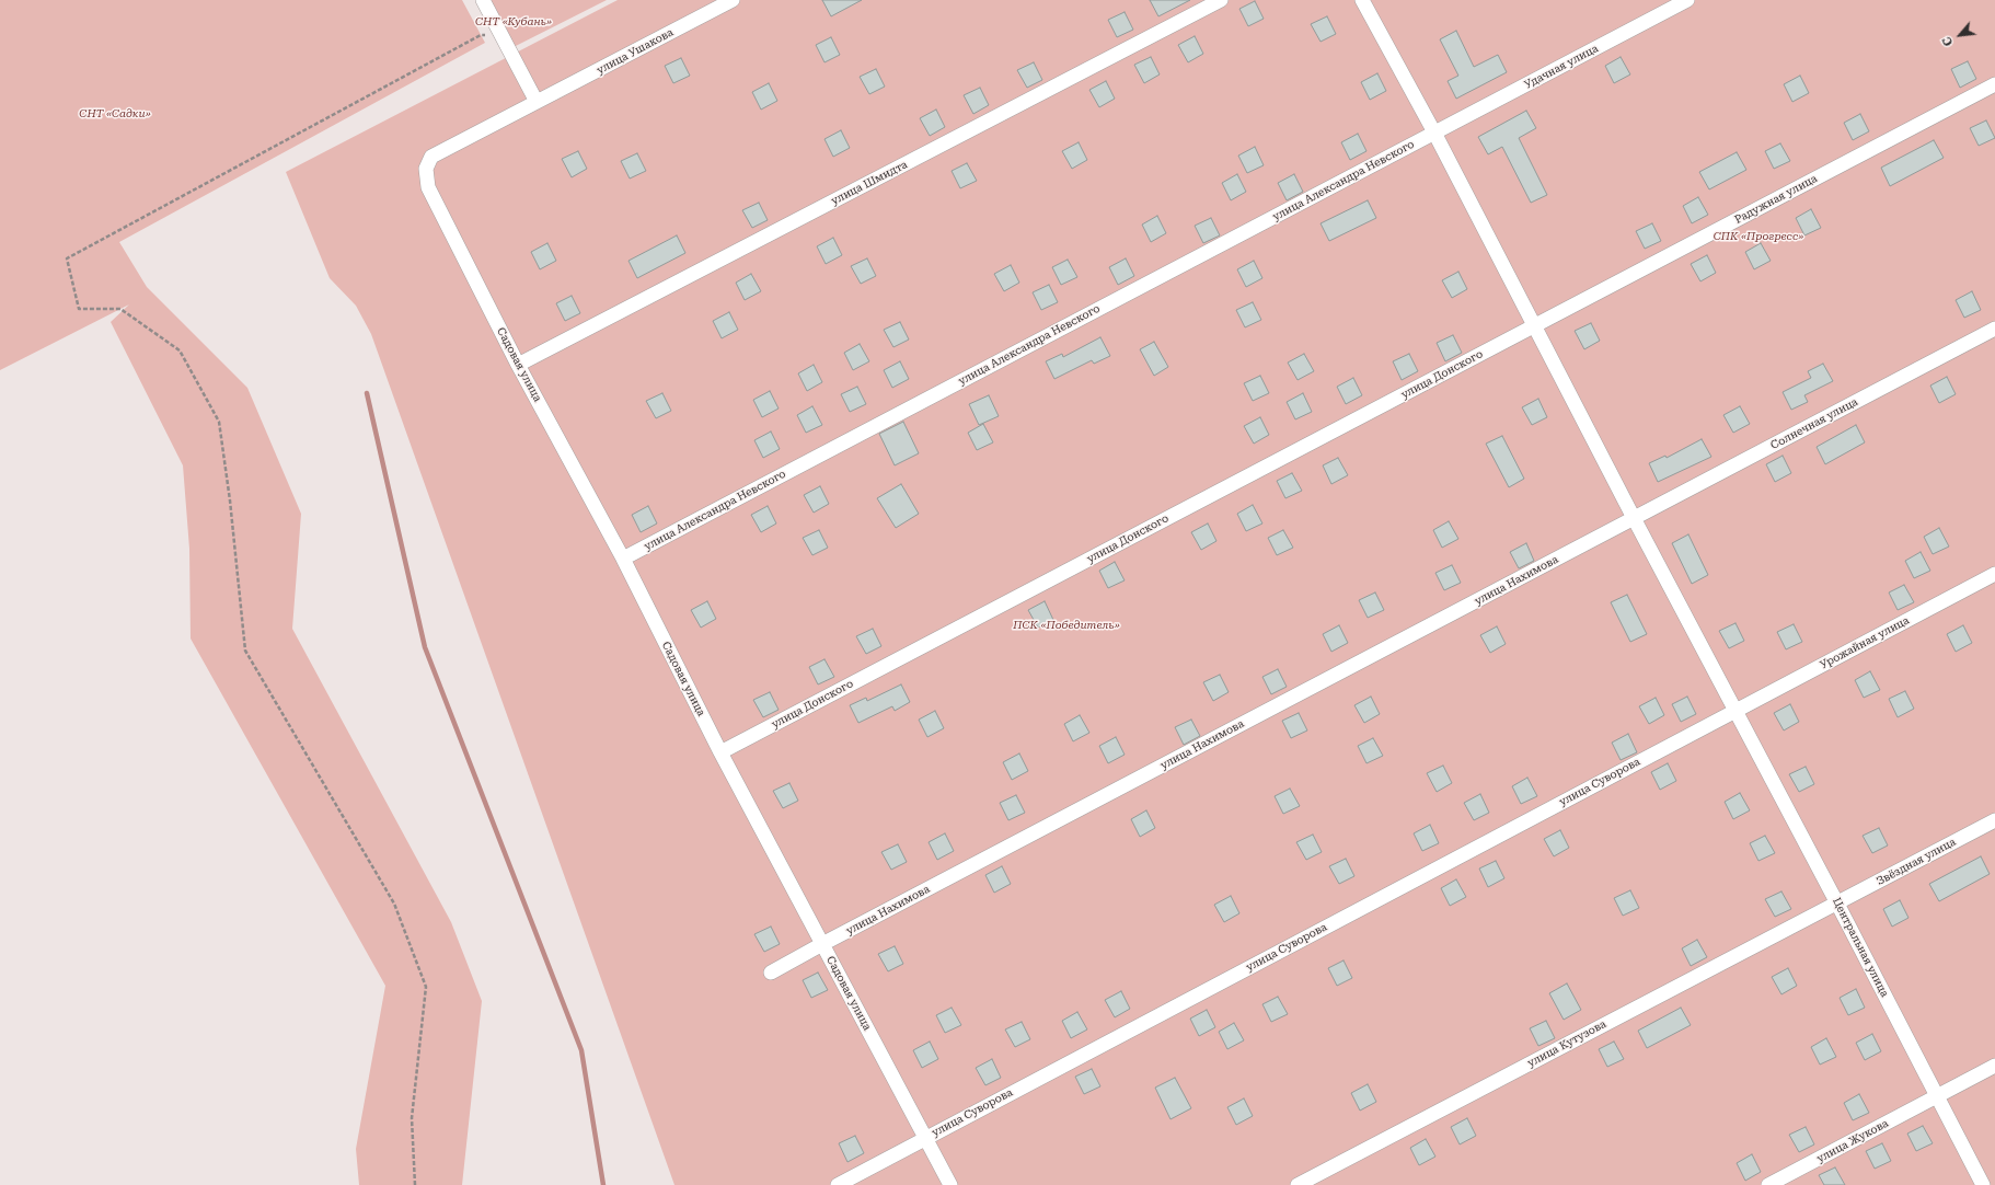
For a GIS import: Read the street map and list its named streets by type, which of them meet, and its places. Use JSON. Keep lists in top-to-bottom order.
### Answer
{
  "streets": {
    "street": [
      "улица Ушакова",
      "Удачная улица",
      "улица Александра Невского",
      "улица Шмидта",
      "Радужная улица",
      "Садовая улица",
      "улица Донского",
      "Солнечная улица",
      "улица Нахимова",
      "Урожайная улица",
      "улица Суворова",
      "Звёздная улица",
      "Центральная улица",
      "улица Кутузова",
      "улица Жукова"
    ]
  },
  "crossings": [
    ["улица Ушакова", "Садовая улица"],
    ["Удачная улица", "улица Александра Невского"],
    ["Удачная улица", "Центральная улица"],
    ["улица Александра Невского", "Садовая улица"],
    ["улица Александра Невского", "Центральная улица"],
    ["улица Шмидта", "Садовая улица"],
    ["Радужная улица", "улица Донского"],
    ["Радужная улица", "Центральная улица"],
    ["Садовая улица", "улица Донского"],
    ["Садовая улица", "улица Нахимова"],
    ["Садовая улица", "улица Суворова"],
    ["улица Донского", "Центральная улица"],
    ["Солнечная улица", "улица Нахимова"],
    ["Солнечная улица", "Центральная улица"],
    ["улица Нахимова", "Центральная улица"],
    ["Урожайная улица", "улица Суворова"],
    ["Урожайная улица", "Центральная улица"],
    ["улица Суворова", "Центральная улица"],
    ["Звёздная улица", "Центральная улица"],
    ["Звёздная улица", "улица Кутузова"],
    ["Центральная улица", "улица Кутузова"],
    ["Центральная улица", "улица Жукова"]
  ],
  "parks": [
    "СНТ «Кубань»",
    "СНТ «Садки»",
    "СПК «Прогресс»",
    "ПСК «Победитель»"
  ],
  "north": "bottom left"
}
